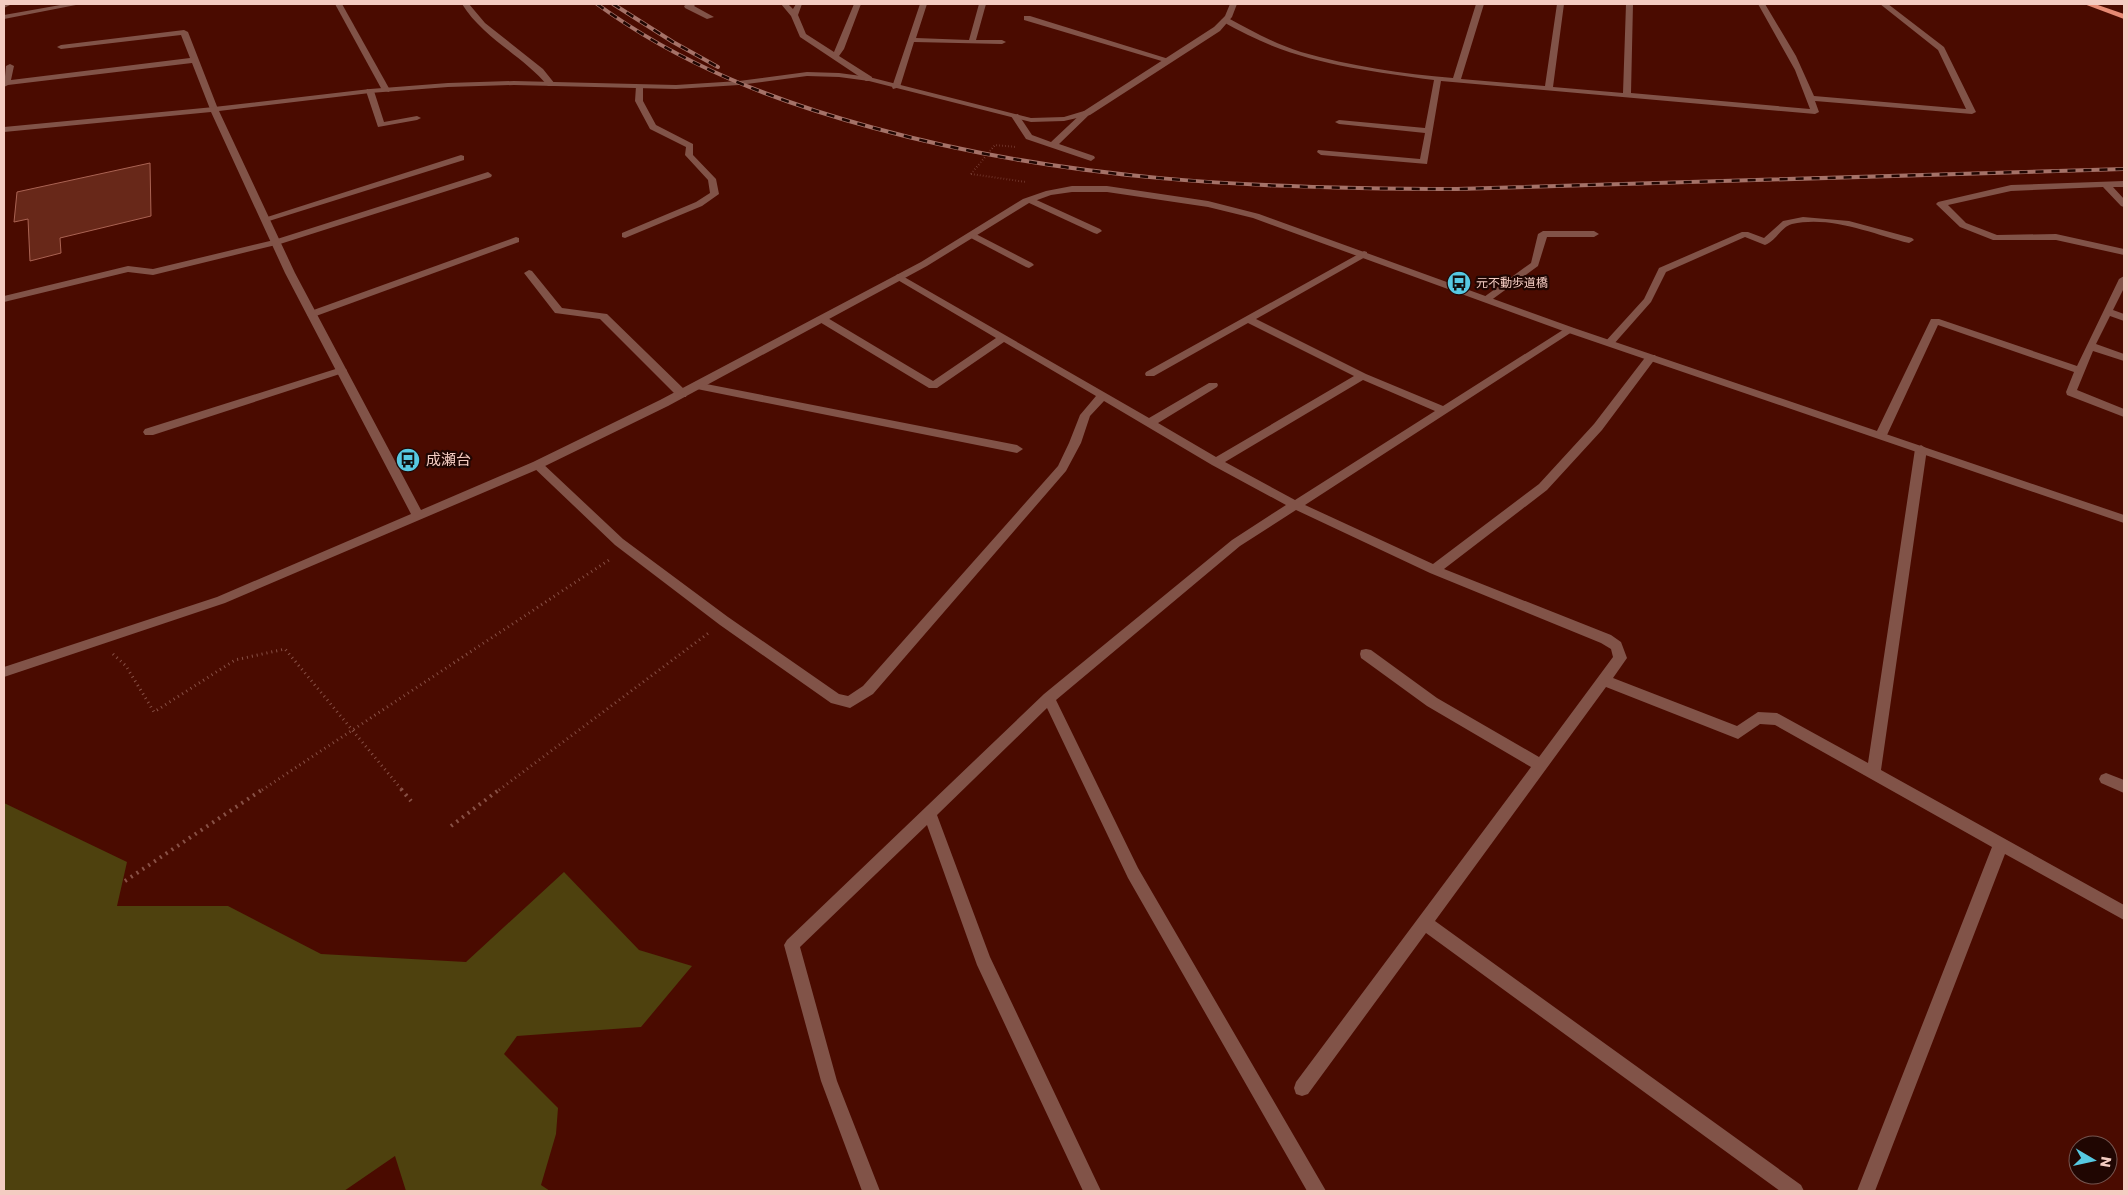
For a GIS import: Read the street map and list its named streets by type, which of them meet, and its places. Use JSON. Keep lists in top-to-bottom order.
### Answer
{
  "places": {
    "bus stop": ["元不動歩道橋", "成瀬台"]
  },
  "north": "right"
}
